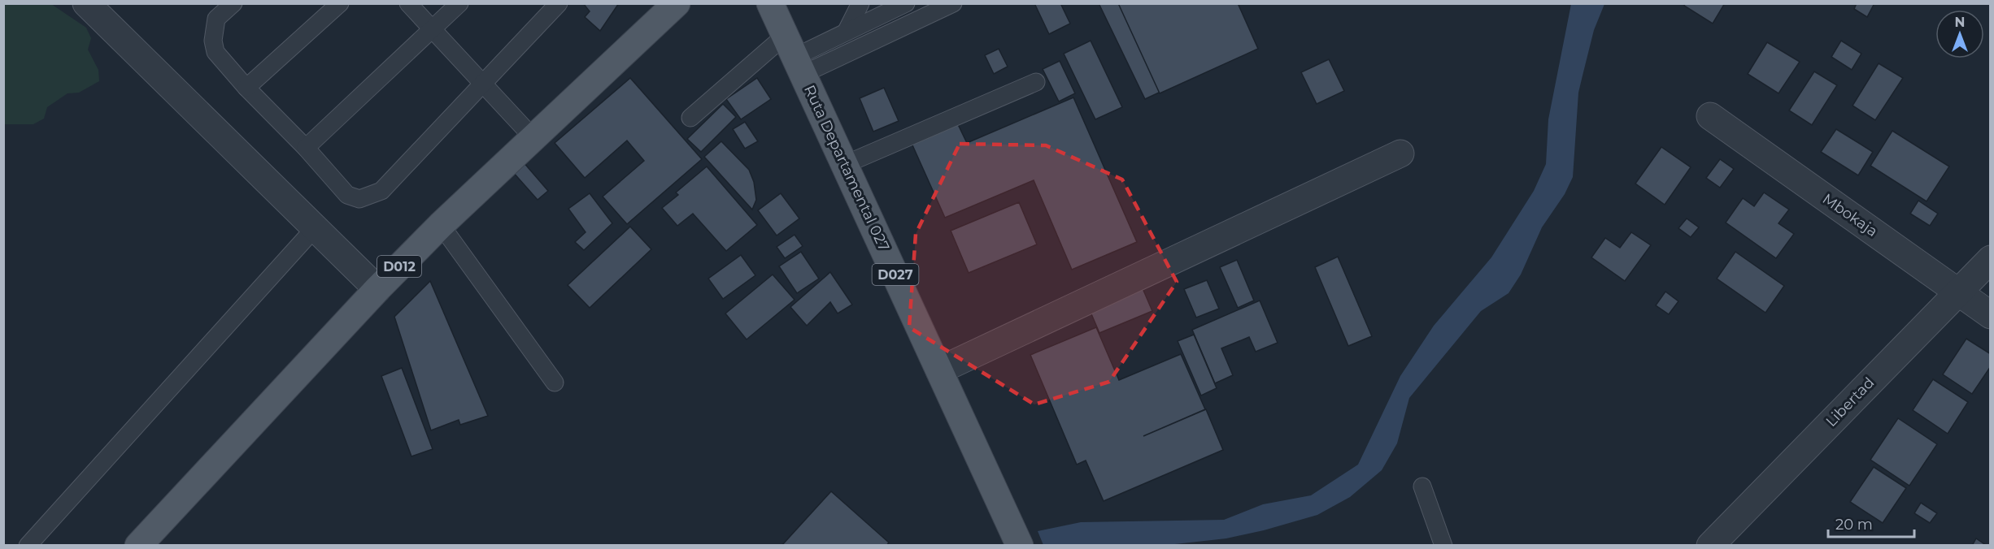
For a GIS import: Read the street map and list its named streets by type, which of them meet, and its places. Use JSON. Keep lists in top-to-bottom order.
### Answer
{
  "streets": {
    "main road": ["Ruta Departamental 027", "D012", "D027"],
    "street": ["Mbokaja", "Libertad"]
  },
  "crossings": [
    ["Mbokaja", "Libertad"]
  ],
  "scale_bar": "20 m",
  "north": "top"
}
